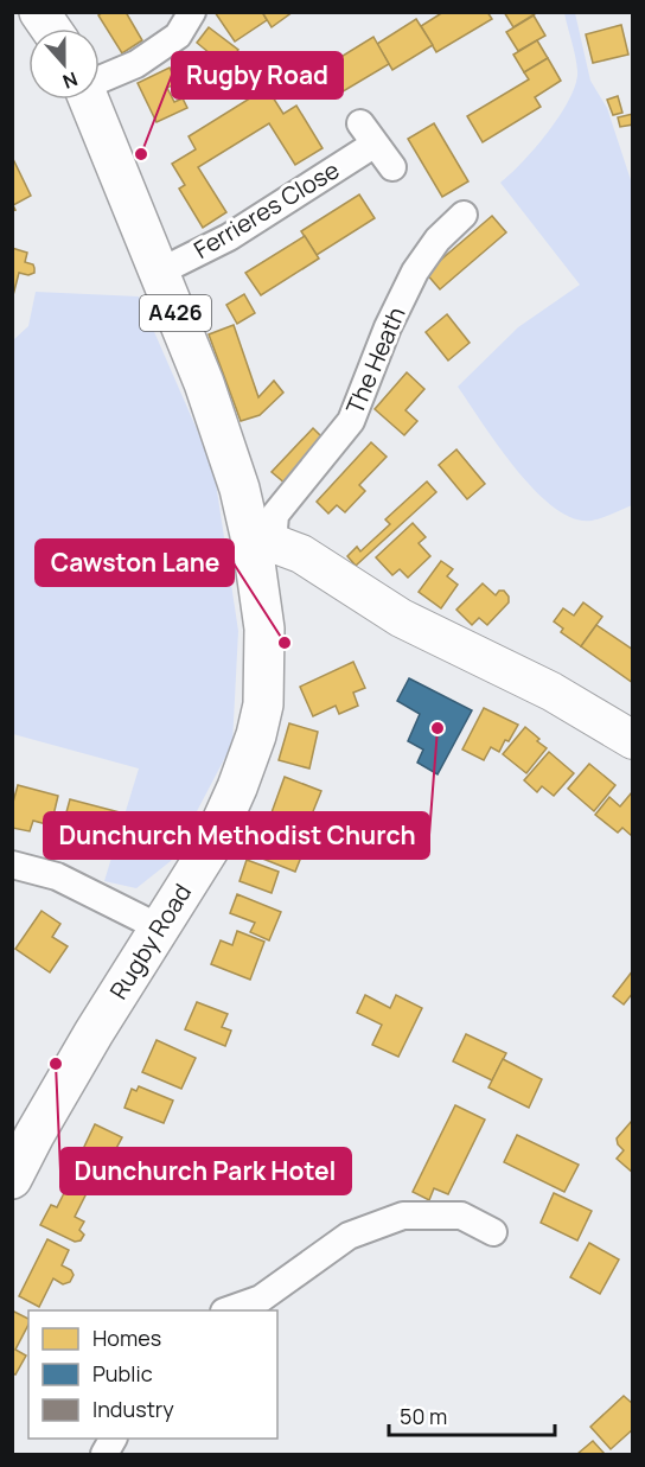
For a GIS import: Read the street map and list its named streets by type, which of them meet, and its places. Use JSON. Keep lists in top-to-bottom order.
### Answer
{
  "streets": {
    "main road": ["A426", "Rugby Road"],
    "street": ["Ferrieres Close", "The Heath"]
  },
  "crossings": [
    ["Ferrieres Close", "Rugby Road"],
    ["The Heath", "Rugby Road"]
  ],
  "places": [
    "Rugby Road",
    "Cawston Lane",
    "Dunchurch Methodist Church",
    "Dunchurch Park Hotel"
  ],
  "legend": ["Homes", "Public", "Industry"],
  "scale_bar": "50 m",
  "north": "bottom"
}
